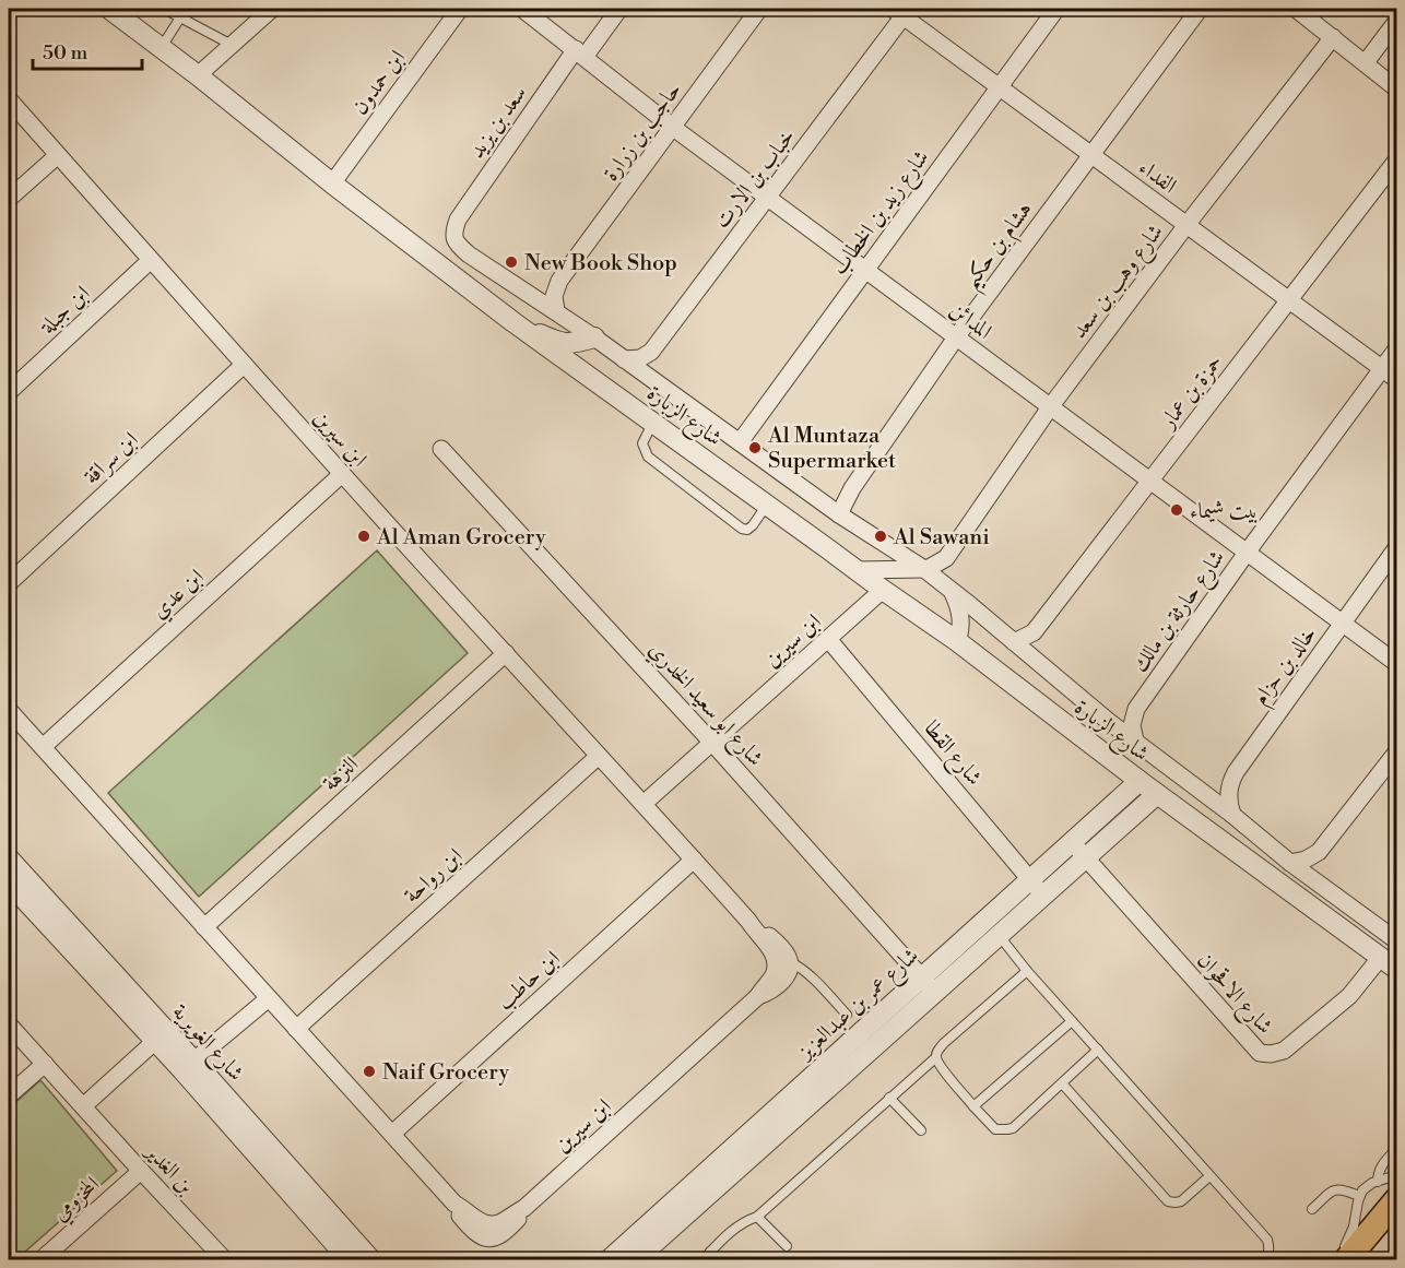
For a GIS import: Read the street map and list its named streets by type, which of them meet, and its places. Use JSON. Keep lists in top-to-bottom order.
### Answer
{
  "streets": {
    "street": [
      "ابن حمدون",
      "سعد بن يزيد",
      "حاجب بن زرارة",
      "الفداء",
      "خباب بن الارت",
      "شارع زيد بن الخطاب",
      "هشام بن حكيم",
      "شارع وهب بن سعد",
      "ابن جبلة",
      "المدائن",
      "حمزة بن عمار",
      "شارع الزبارة",
      "ابن سيرين",
      "ابن سراقة",
      "ابن عدي",
      "شارع حارثة بن مالك",
      "خالد بن حزام",
      "شارع ابو سعيد الخدري",
      "شارع القطا",
      "النزهة",
      "ابن رواحة",
      "ابن حاطب",
      "شارع الاقحوان",
      "شارع عمر بن عبدالعزيز",
      "شارع الغويرية",
      "بن الغدير",
      "المخزومي"
    ]
  },
  "crossings": [
    ["ابن حمدون", "شارع الزبارة"],
    ["سعد بن يزيد", "المدائن"],
    ["سعد بن يزيد", "شارع الزبارة"],
    ["حاجب بن زرارة", "المدائن"],
    ["الفداء", "خباب بن الارت"],
    ["الفداء", "شارع زيد بن الخطاب"],
    ["الفداء", "هشام بن حكيم"],
    ["الفداء", "شارع وهب بن سعد"],
    ["الفداء", "حمزة بن عمار"],
    ["الفداء", "شارع حارثة بن مالك"],
    ["خباب بن الارت", "المدائن"],
    ["خباب بن الارت", "شارع الزبارة"],
    ["شارع زيد بن الخطاب", "المدائن"],
    ["شارع زيد بن الخطاب", "شارع الزبارة"],
    ["هشام بن حكيم", "المدائن"],
    ["هشام بن حكيم", "شارع الزبارة"],
    ["شارع وهب بن سعد", "المدائن"],
    ["شارع وهب بن سعد", "شارع الزبارة"],
    ["ابن جبلة", "ابن سيرين"],
    ["المدائن", "حمزة بن عمار"],
    ["المدائن", "شارع حارثة بن مالك"],
    ["المدائن", "خالد بن حزام"],
    ["حمزة بن عمار", "شارع الزبارة"],
    ["شارع الزبارة", "ابن سيرين"],
    ["شارع الزبارة", "خالد بن حزام"],
    ["شارع الزبارة", "شارع الاقحوان"],
    ["شارع الزبارة", "شارع عمر بن عبدالعزيز"],
    ["ابن سيرين", "ابن سراقة"],
    ["ابن سيرين", "ابن عدي"],
    ["ابن سيرين", "شارع ابو سعيد الخدري"],
    ["ابن سيرين", "شارع القطا"],
    ["ابن سيرين", "النزهة"],
    ["ابن سيرين", "ابن رواحة"],
    ["ابن سيرين", "ابن حاطب"],
    ["شارع ابو سعيد الخدري", "شارع عمر بن عبدالعزيز"],
    ["شارع القطا", "شارع عمر بن عبدالعزيز"],
    ["شارع الاقحوان", "شارع عمر بن عبدالعزيز"],
    ["بن الغدير", "المخزومي"]
  ],
  "places": [
    "New Book Shop",
    "Al Muntaza Supermarket",
    "بيت شيماء",
    "Al Aman Grocery",
    "Al Sawani",
    "Naif Grocery"
  ],
  "scale_bar": "50 m"
}
